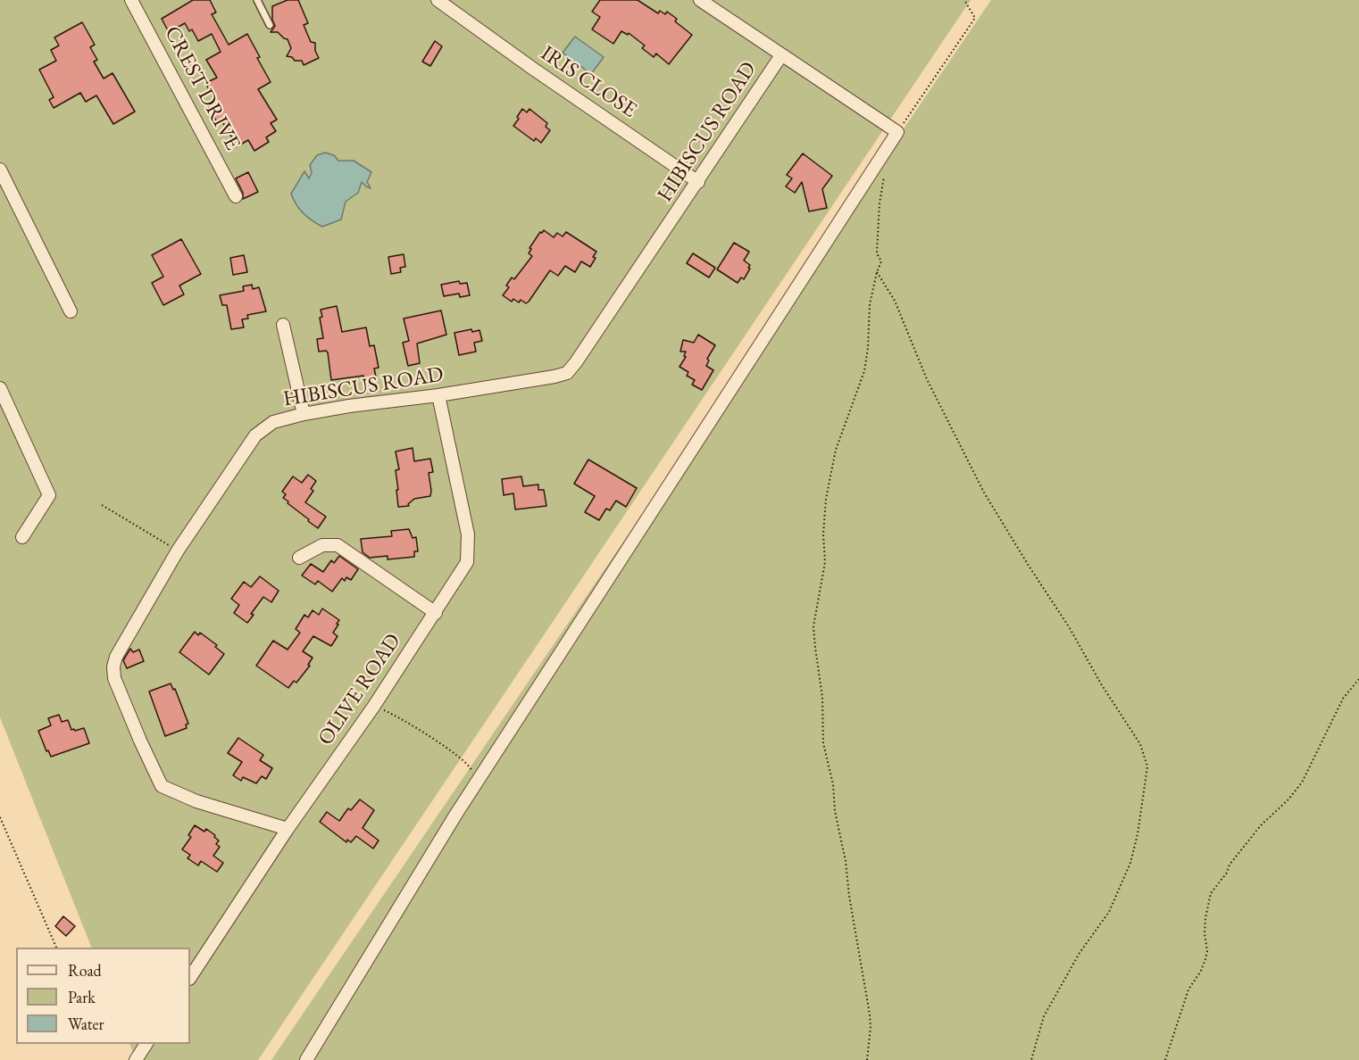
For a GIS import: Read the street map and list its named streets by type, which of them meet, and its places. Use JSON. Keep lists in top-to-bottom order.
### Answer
{
  "streets": {
    "street": [
      "IRIS CLOSE",
      "CREST DRIVE",
      "HIBISCUS ROAD",
      "OLIVE ROAD"
    ]
  },
  "crossings": [
    ["IRIS CLOSE", "HIBISCUS ROAD"],
    ["HIBISCUS ROAD", "OLIVE ROAD"]
  ],
  "legend": ["Road", "Park", "Water"]
}
